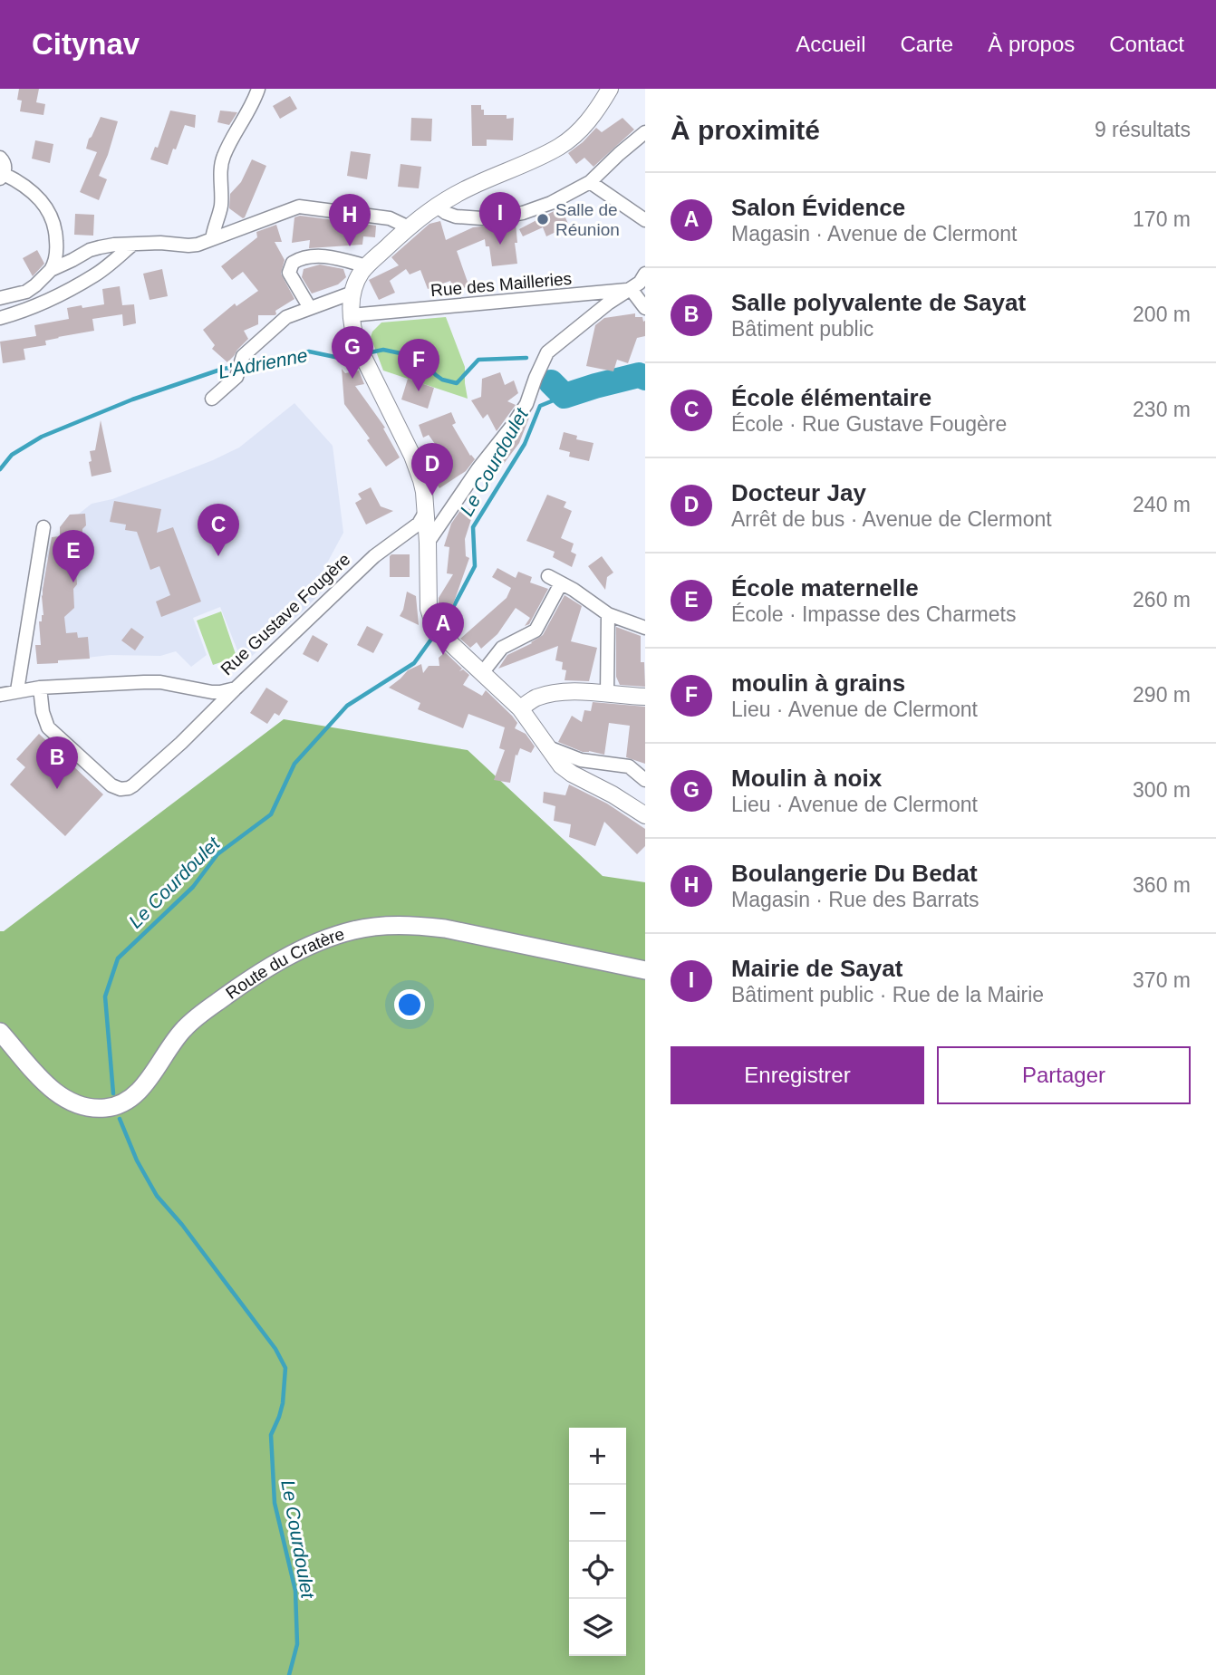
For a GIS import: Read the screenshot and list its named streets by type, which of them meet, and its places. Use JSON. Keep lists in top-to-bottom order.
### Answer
{
  "streets": {
    "main road": ["Route du Cratère"],
    "street": ["Rue des Mailleries", "Rue Gustave Fougère"]
  },
  "water": ["L'Adrienne", "Le Courdoulet"],
  "places": ["Salle de Réunion"],
  "page": {
    "header": "Citynav",
    "nav": [
      "Accueil",
      "Carte",
      "À propos",
      "Contact"
    ],
    "heading": ["À proximité", "9 résultats"],
    "list": [
      {
        "mark": "A",
        "name": "Salon Évidence",
        "note": "Magasin · Avenue de Clermont",
        "value": "170 m"
      },
      {
        "mark": "B",
        "name": "Salle polyvalente de Sayat",
        "note": "Bâtiment public",
        "value": "200 m"
      },
      {
        "mark": "C",
        "name": "École élémentaire",
        "note": "École · Rue Gustave Fougère",
        "value": "230 m"
      },
      {
        "mark": "D",
        "name": "Docteur Jay",
        "note": "Arrêt de bus · Avenue de Clermont",
        "value": "240 m"
      },
      {
        "mark": "E",
        "name": "École maternelle",
        "note": "École · Impasse des Charmets",
        "value": "260 m"
      },
      {
        "mark": "F",
        "name": "moulin à grains",
        "note": "Lieu · Avenue de Clermont",
        "value": "290 m"
      },
      {
        "mark": "G",
        "name": "Moulin à noix",
        "note": "Lieu · Avenue de Clermont",
        "value": "300 m"
      },
      {
        "mark": "H",
        "name": "Boulangerie Du Bedat",
        "note": "Magasin · Rue des Barrats",
        "value": "360 m"
      },
      {
        "mark": "I",
        "name": "Mairie de Sayat",
        "note": "Bâtiment public · Rue de la Mairie",
        "value": "370 m"
      }
    ],
    "pins": [
      "I",
      "H",
      "G",
      "F",
      "D",
      "C",
      "E",
      "A",
      "B"
    ],
    "buttons": ["Enregistrer", "Partager"],
    "map_buttons": ["+", "−"]
  }
}
